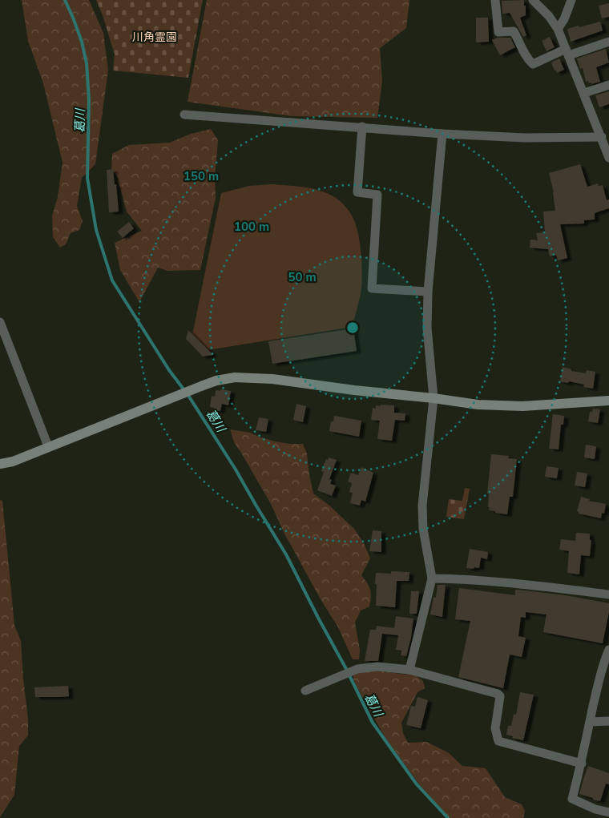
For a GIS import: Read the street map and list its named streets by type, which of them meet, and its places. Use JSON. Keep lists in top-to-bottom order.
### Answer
{
  "water": ["葛川"],
  "parks": ["川角霊園"],
  "rings": ["150 m", "100 m", "50 m"]
}
